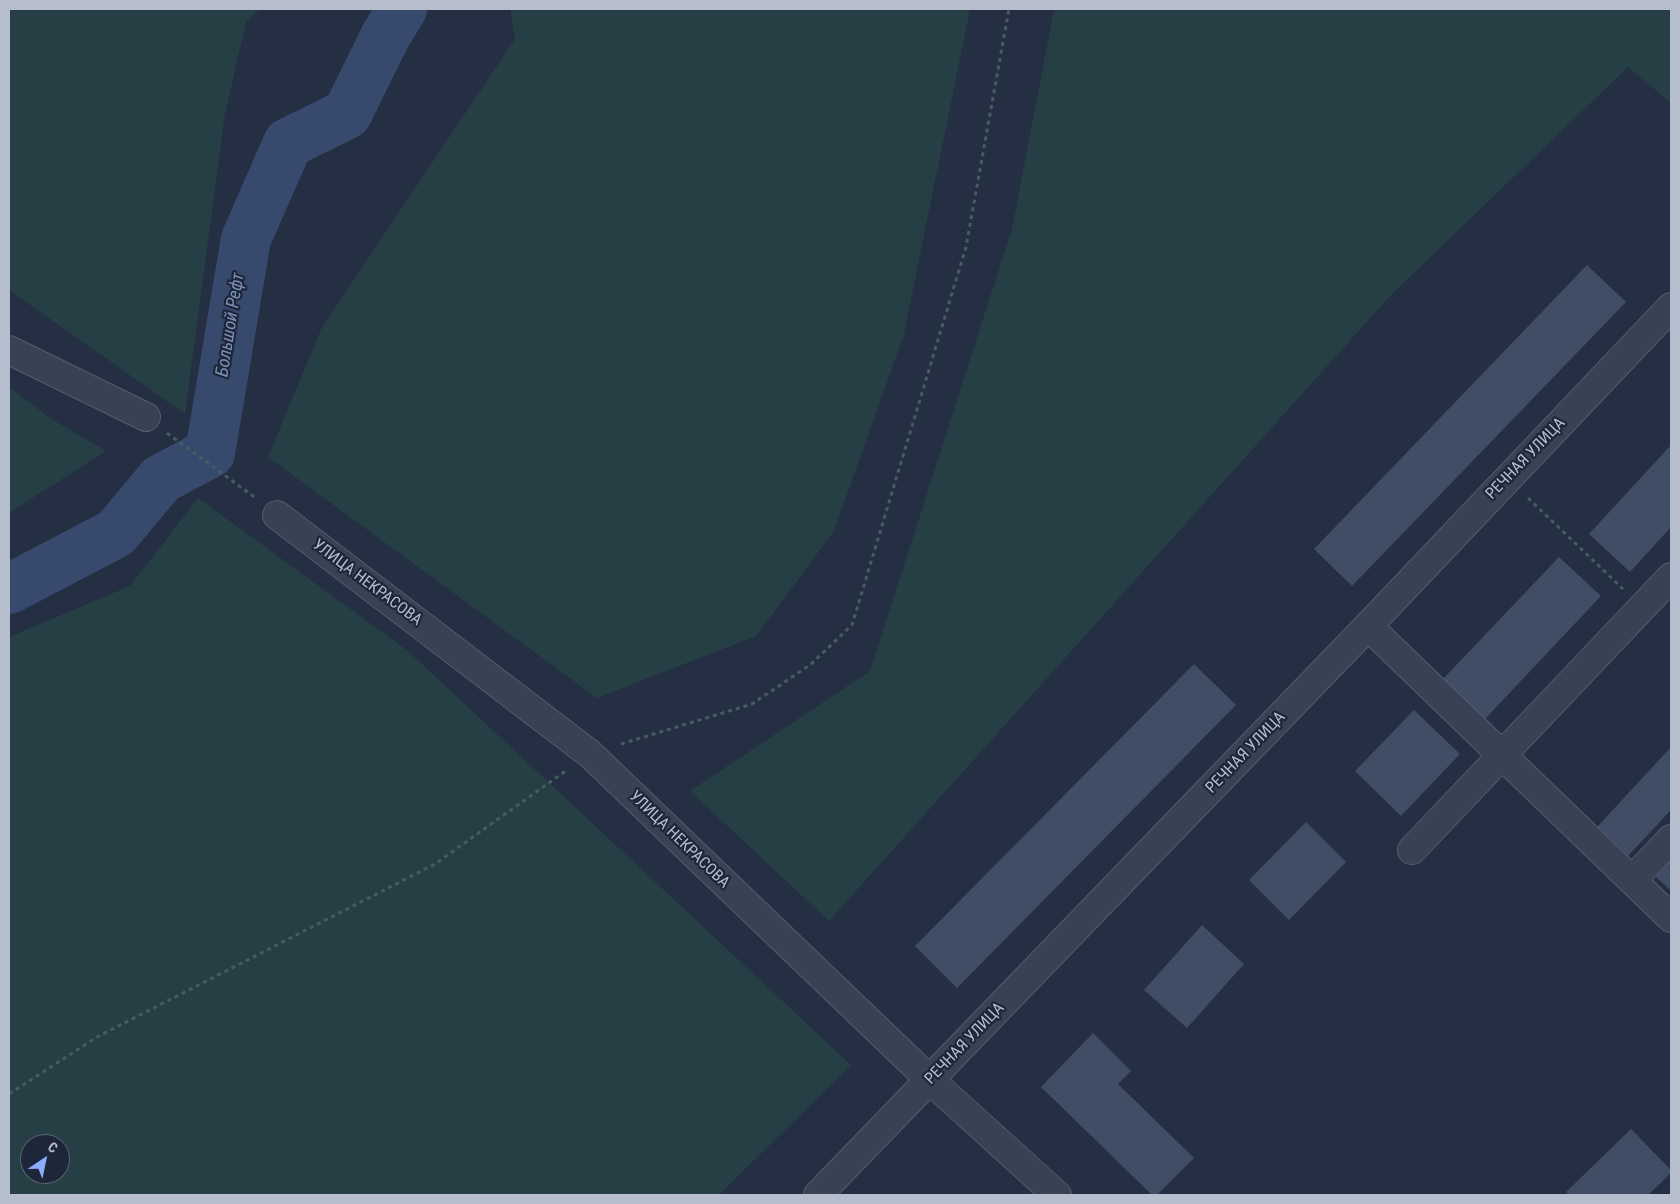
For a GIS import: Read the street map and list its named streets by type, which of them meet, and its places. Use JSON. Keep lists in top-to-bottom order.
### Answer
{
  "streets": {
    "street": ["РЕЧНАЯ УЛИЦА", "УЛИЦА НЕКРАСОВА"]
  },
  "crossings": [
    ["РЕЧНАЯ УЛИЦА", "УЛИЦА НЕКРАСОВА"]
  ],
  "water": ["Большой Рефт"],
  "north": "top right"
}
